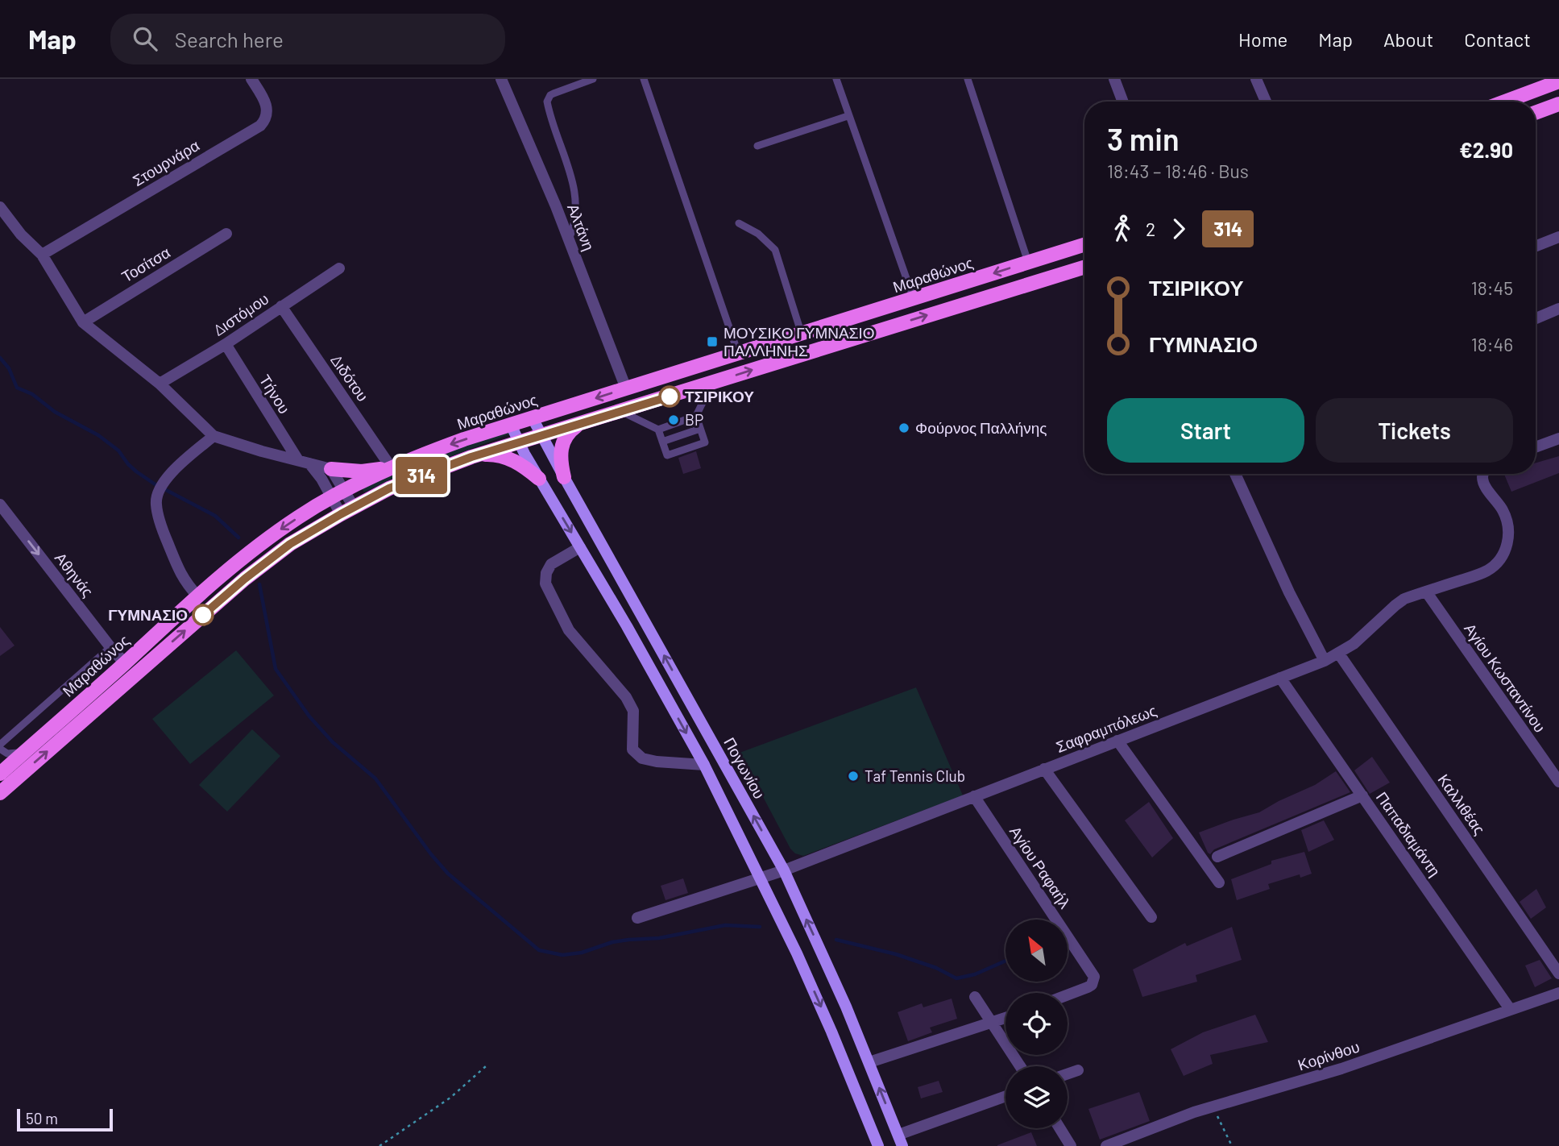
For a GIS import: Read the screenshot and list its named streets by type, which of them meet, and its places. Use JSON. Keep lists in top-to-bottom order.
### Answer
{
  "streets": {
    "main road": ["Μαραθώνος", "Πογωνίου"],
    "street": [
      "Στουρνάρα",
      "Αλτάνη",
      "Τοσίτσα",
      "Διστόμου",
      "Διδότου",
      "Τήνου",
      "Αθηνάς",
      "Αγίου Κωσταντίνου",
      "Σαφραμπόλεως",
      "Καλλιθέας",
      "Παπαδιαμάντη",
      "Αγίου Ραφαήλ",
      "Κορίνθου"
    ]
  },
  "crossings": [
    ["Αλτάνη", "Μαραθώνος"],
    ["Μαραθώνος", "Διδότου"],
    ["Μαραθώνος", "Τήνου"],
    ["Μαραθώνος", "Αθηνάς"],
    ["Μαραθώνος", "Πογωνίου"],
    ["Διστόμου", "Διδότου"],
    ["Διστόμου", "Τήνου"],
    ["Αγίου Κωσταντίνου", "Σαφραμπόλεως"],
    ["Σαφραμπόλεως", "Πογωνίου"],
    ["Σαφραμπόλεως", "Καλλιθέας"],
    ["Σαφραμπόλεως", "Παπαδιαμάντη"],
    ["Σαφραμπόλεως", "Αγίου Ραφαήλ"],
    ["Παπαδιαμάντη", "Κορίνθου"]
  ],
  "one_way": ["Αθηνάς"],
  "places": {
    "transit": ["ΜΟΥΣΙΚΟ ΓΥΜΝΑΣΙΟ ΠΑΛΛΗΝΗΣ"],
    "other": [
      "ΤΣΙΡΙΚΟΥ",
      "BP",
      "Φούρνος Παλλήνης",
      "ΓΥΜΝΑΣΙΟ",
      "Taf Tennis Club"
    ]
  },
  "lines": ["bus line 314"],
  "scale_bar": "50 m",
  "north": "top left",
  "page": {
    "header": "Map",
    "search": "Search here",
    "nav": [
      "Home",
      "Map",
      "About",
      "Contact"
    ],
    "on_map": "314",
    "heading": ["3 min", "18:43 – 18:46 · Bus", "€2.90"],
    "legs": ["2", "314"],
    "list": [
      {
        "name": "ΤΣΙΡΙΚΟΥ",
        "value": "18:45"
      },
      {
        "name": "ΓΥΜΝΑΣΙΟ",
        "value": "18:46"
      }
    ],
    "buttons": ["Start", "Tickets"],
    "scale": "50 m"
  }
}
